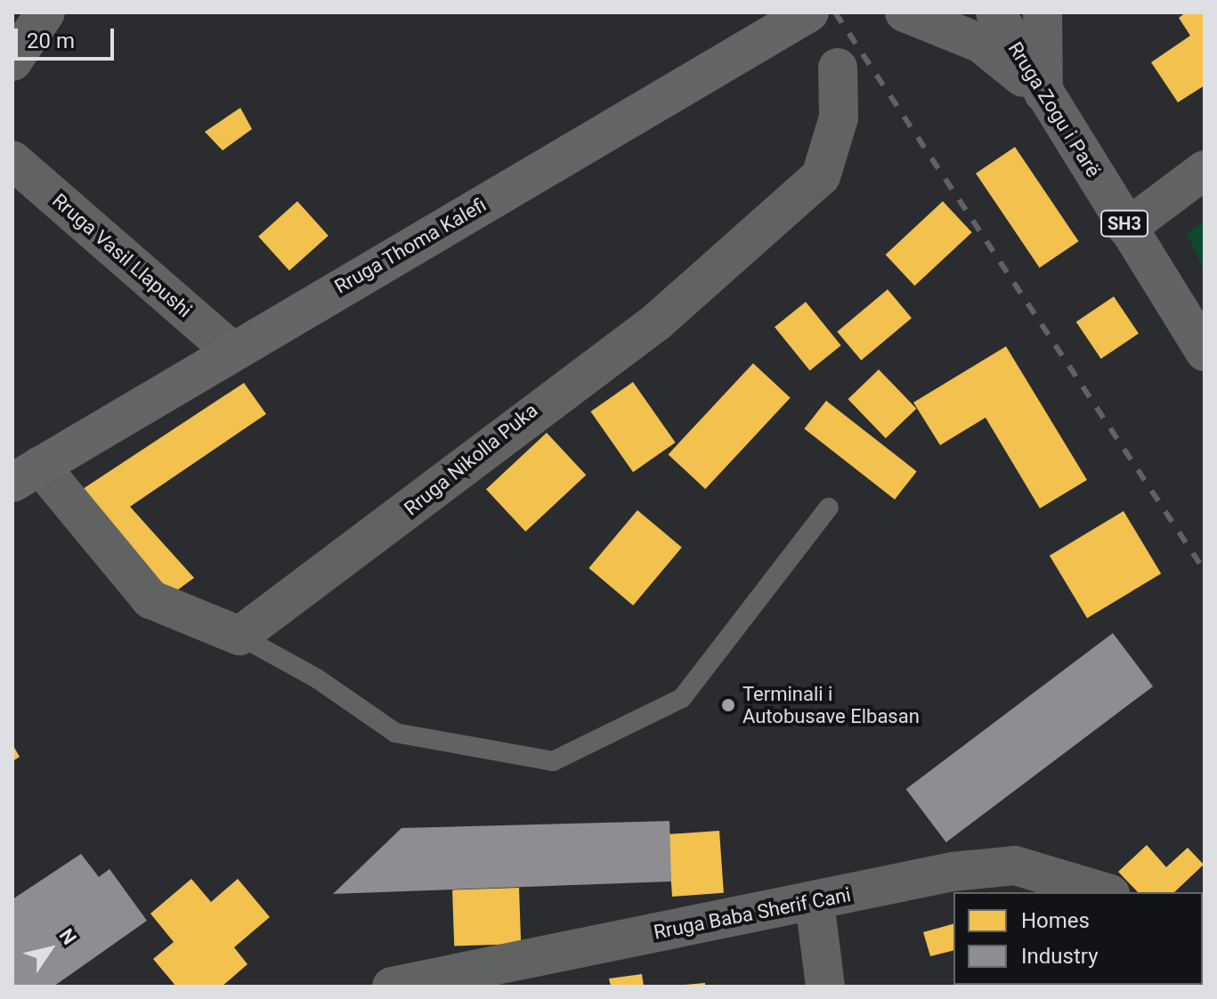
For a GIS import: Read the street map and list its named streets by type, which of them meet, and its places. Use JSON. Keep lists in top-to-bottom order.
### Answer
{
  "streets": {
    "main road": ["Rruga Zogu i Parë", "SH3", "Rruga Thoma Kalefi"],
    "street": ["Rruga Vasil Llapushi", "Rruga Nikolla Puka", "Rruga Baba Sherif Cani"]
  },
  "crossings": [
    ["Rruga Thoma Kalefi", "Rruga Vasil Llapushi"]
  ],
  "places": ["Terminali i Autobusave Elbasan"],
  "legend": ["Homes", "Industry"],
  "scale_bar": "20 m",
  "north": "top right"
}
